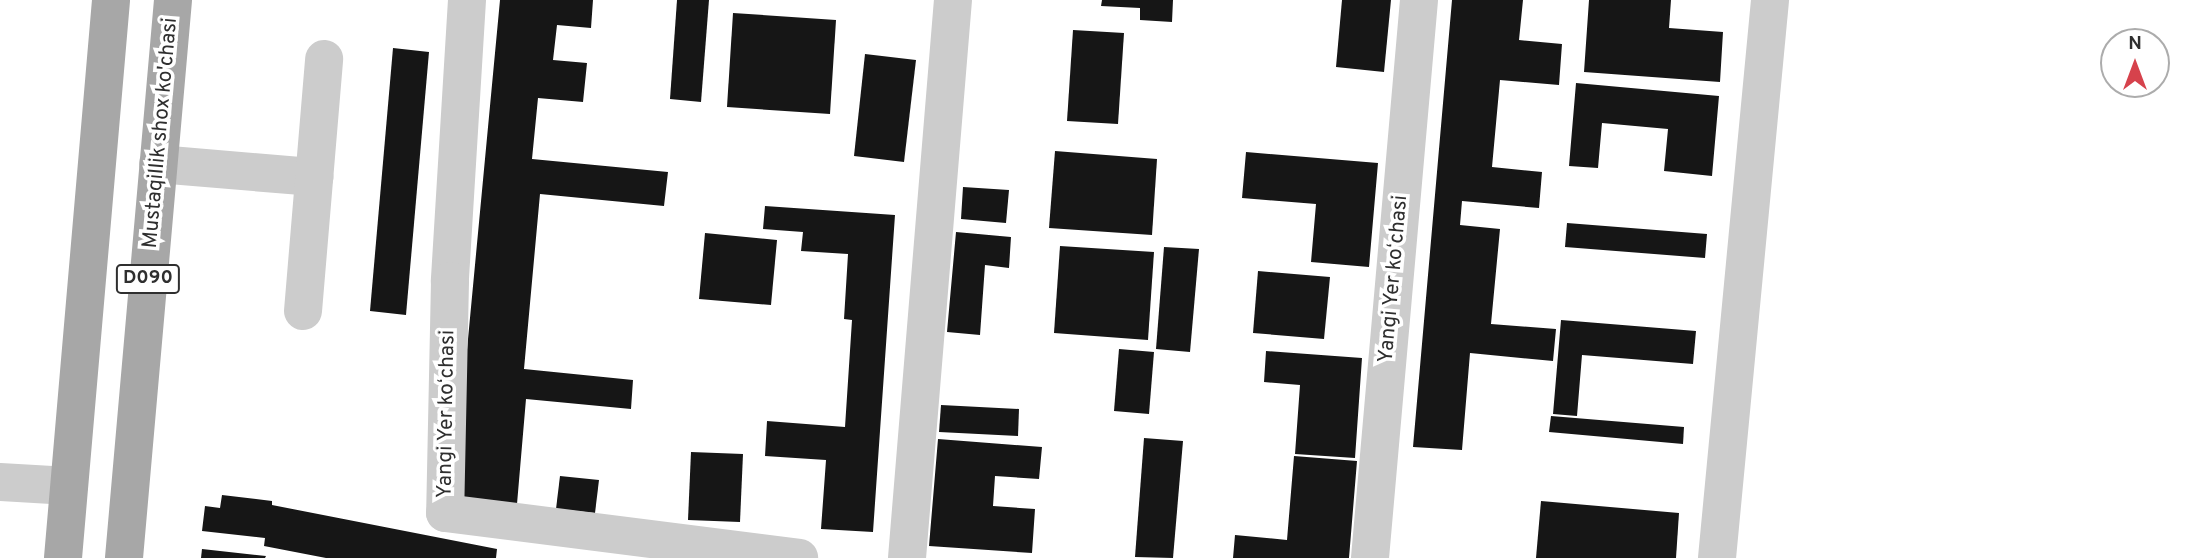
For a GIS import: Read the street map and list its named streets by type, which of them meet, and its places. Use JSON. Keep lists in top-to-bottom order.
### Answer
{
  "streets": {
    "main road": ["Mustaqillik shox ko'chasi", "D090"],
    "street": ["Yangi Yer koʻchasi"]
  },
  "north": "top"
}
